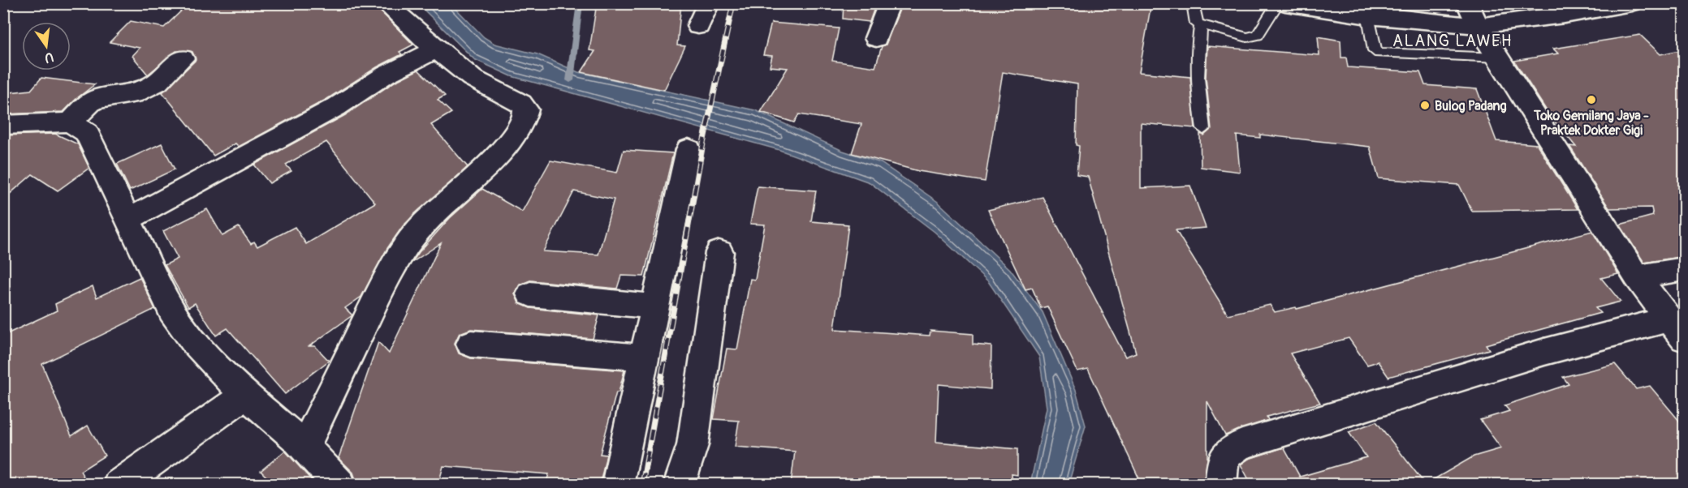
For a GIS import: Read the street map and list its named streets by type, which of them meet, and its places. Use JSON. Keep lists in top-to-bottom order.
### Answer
{
  "districts": ["ALANG LAWEH"],
  "places": ["Toko Gemilang Jaya - Praktek Dokter Gigi", "Bulog Padang"],
  "north": "bottom"
}
